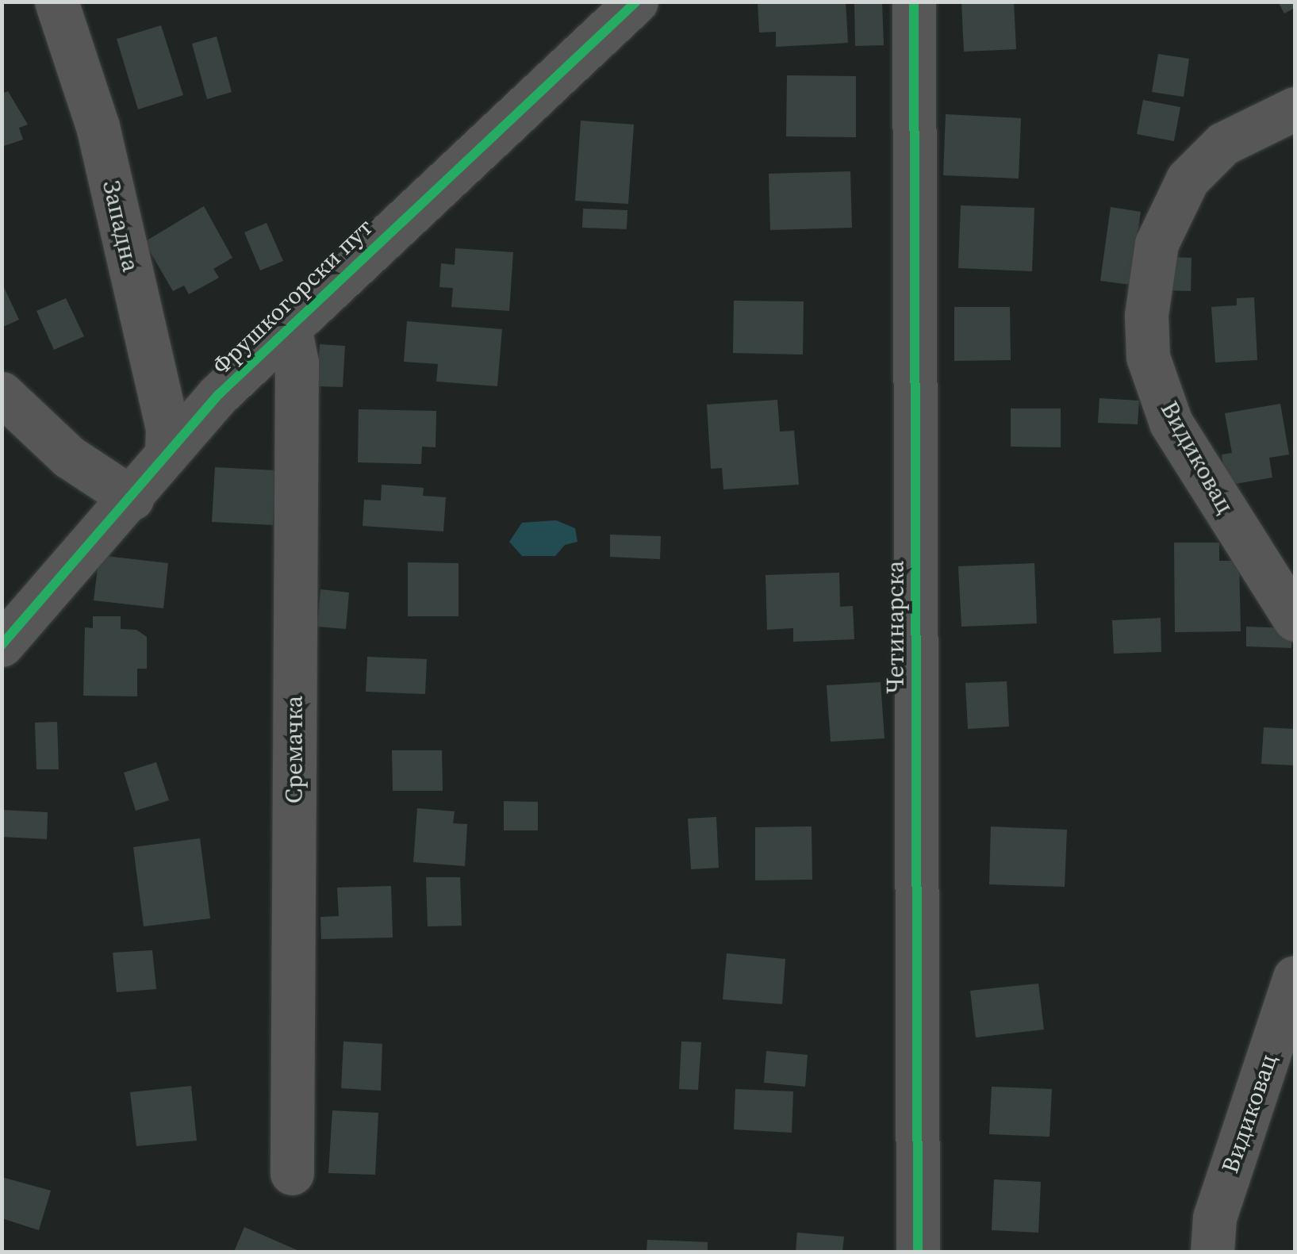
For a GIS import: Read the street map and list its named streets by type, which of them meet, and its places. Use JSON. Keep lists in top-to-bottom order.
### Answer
{
  "streets": {
    "street": [
      "Западна",
      "Фрушкогорски пут",
      "Видиковац",
      "Четинарска",
      "Сремачка"
    ]
  },
  "crossings": [
    ["Западна", "Фрушкогорски пут"],
    ["Фрушкогорски пут", "Сремачка"]
  ]
}
